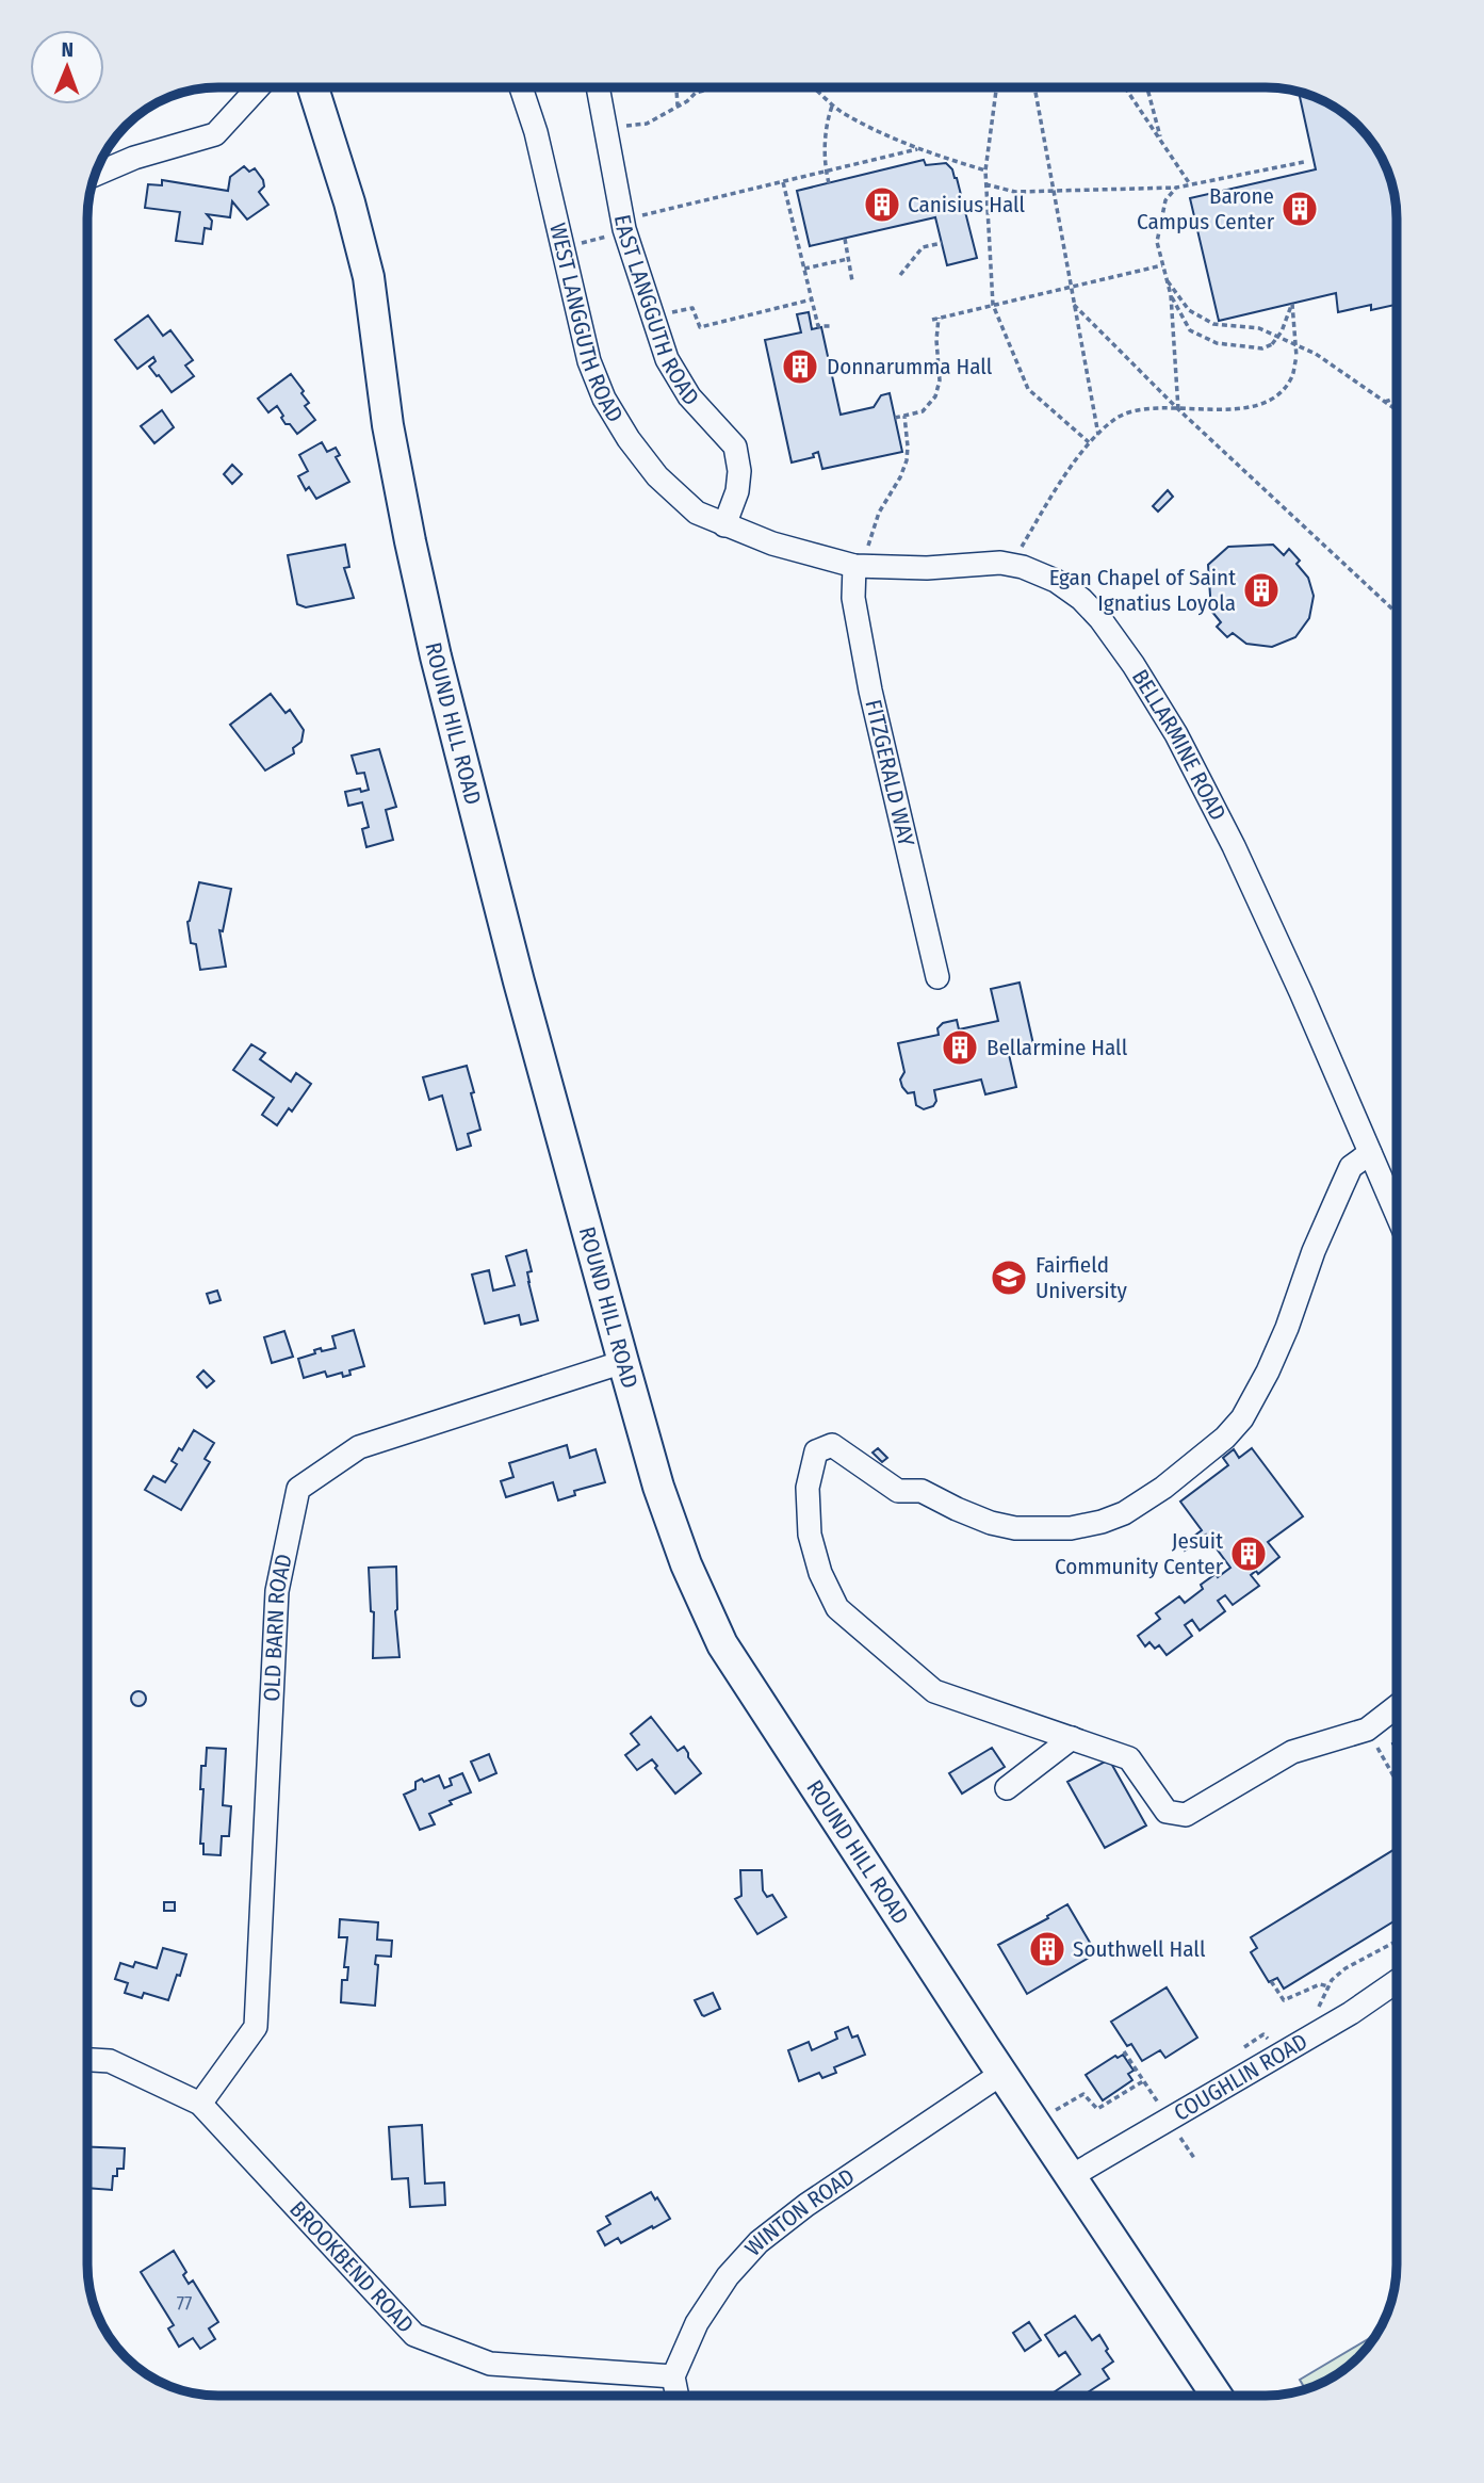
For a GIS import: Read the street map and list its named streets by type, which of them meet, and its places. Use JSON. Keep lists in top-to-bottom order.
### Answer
{
  "streets": {
    "main road": ["ROUND HILL ROAD"],
    "street": [
      "EAST LANGGUTH ROAD",
      "WEST LANGGUTH ROAD",
      "BELLARMINE ROAD",
      "FITZGERALD WAY",
      "OLD BARN ROAD",
      "COUGHLIN ROAD",
      "WINTON ROAD",
      "BROOKBEND ROAD"
    ]
  },
  "crossings": [
    ["EAST LANGGUTH ROAD", "WEST LANGGUTH ROAD"],
    ["EAST LANGGUTH ROAD", "BELLARMINE ROAD"],
    ["WEST LANGGUTH ROAD", "BELLARMINE ROAD"],
    ["ROUND HILL ROAD", "OLD BARN ROAD"],
    ["ROUND HILL ROAD", "COUGHLIN ROAD"],
    ["ROUND HILL ROAD", "WINTON ROAD"],
    ["BELLARMINE ROAD", "FITZGERALD WAY"],
    ["OLD BARN ROAD", "BROOKBEND ROAD"],
    ["WINTON ROAD", "BROOKBEND ROAD"]
  ],
  "places": {
    "building": [
      "Canisius Hall",
      "Barone Campus Center",
      "Donnarumma Hall",
      "Egan Chapel of Saint Ignatius Loyola",
      "Bellarmine Hall",
      "Jesuit Community Center",
      "Southwell Hall"
    ],
    "school or university": ["Fairfield University"]
  },
  "house_numbers": ["77"],
  "north": "top"
}
